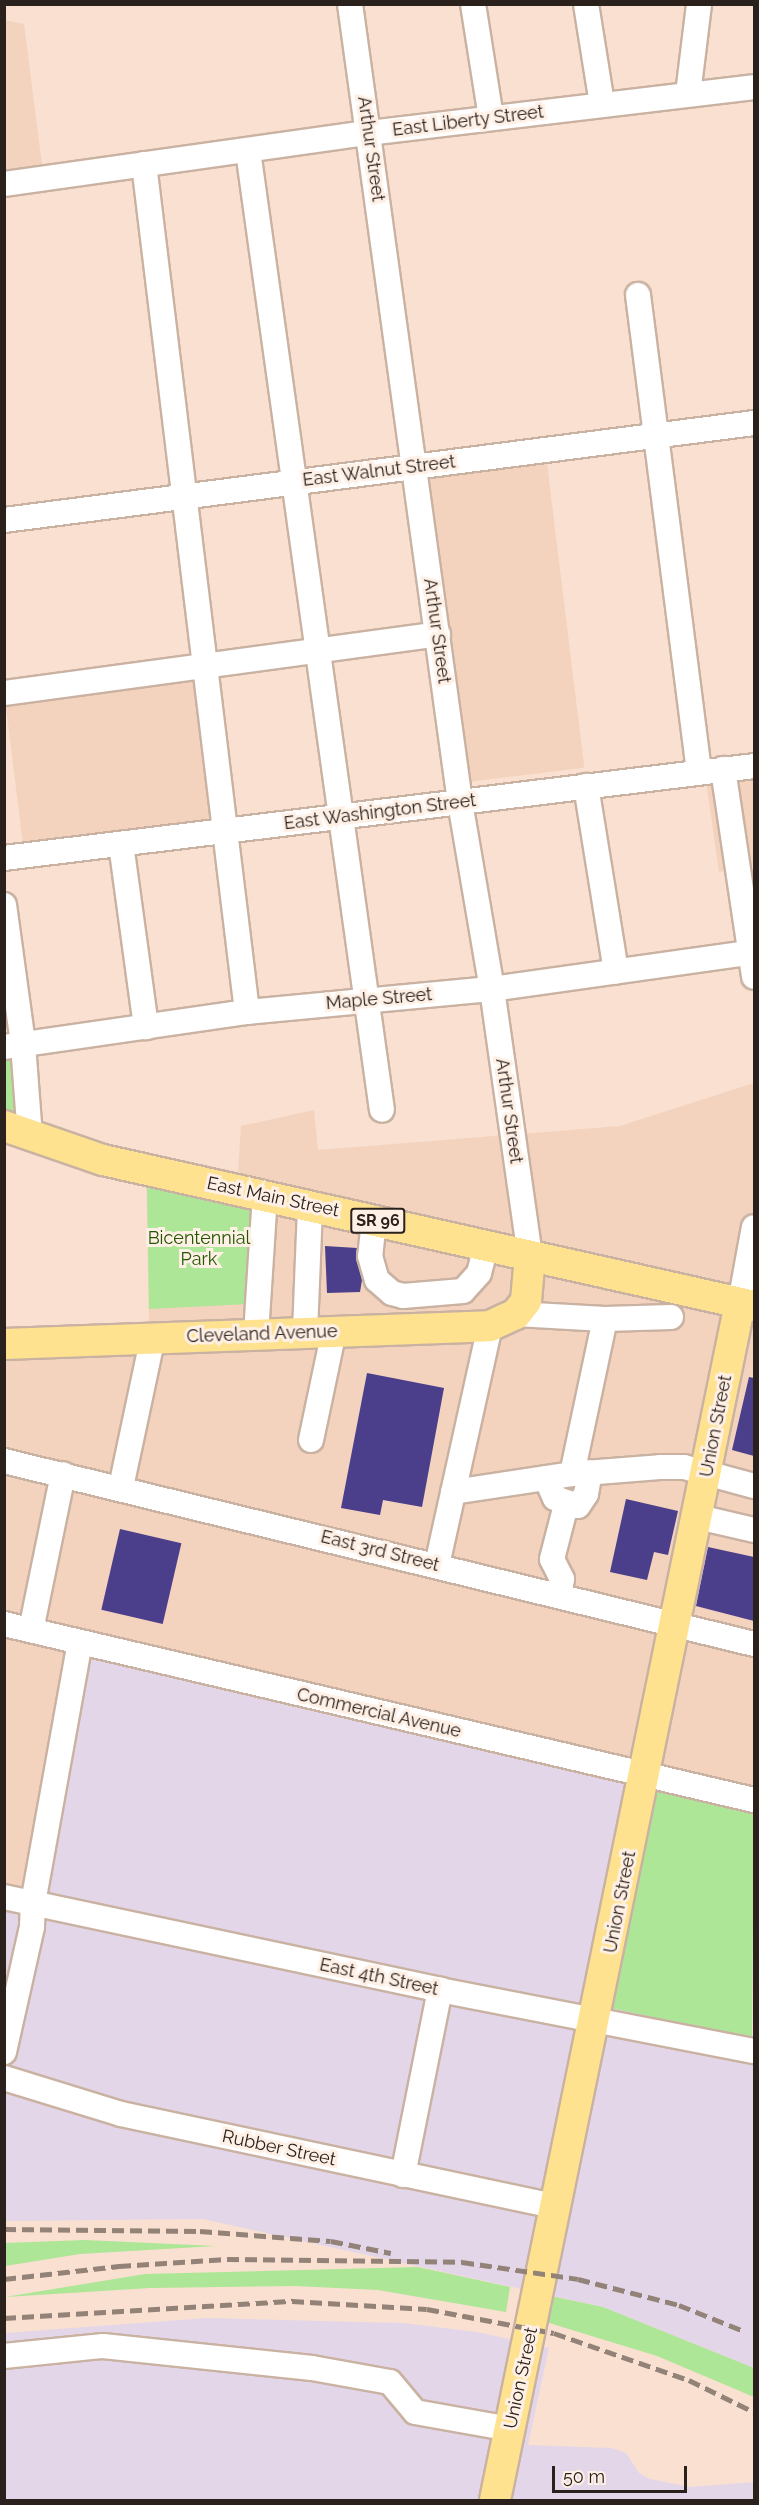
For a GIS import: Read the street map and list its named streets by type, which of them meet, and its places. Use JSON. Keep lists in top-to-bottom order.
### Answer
{
  "streets": {
    "main road": [
      "East Main Street",
      "SR 96",
      "Cleveland Avenue",
      "Union Street"
    ],
    "street": [
      "East Liberty Street",
      "Arthur Street",
      "East Walnut Street",
      "East Washington Street",
      "Maple Street",
      "East 3rd Street",
      "Commercial Avenue",
      "East 4th Street",
      "Rubber Street"
    ]
  },
  "crossings": [
    ["East Liberty Street", "Arthur Street"],
    ["Arthur Street", "East Walnut Street"],
    ["Arthur Street", "East Washington Street"],
    ["Arthur Street", "Maple Street"],
    ["Arthur Street", "East Main Street"],
    ["East Main Street", "Union Street"],
    ["Union Street", "East 3rd Street"],
    ["Union Street", "Commercial Avenue"],
    ["Union Street", "East 4th Street"],
    ["Union Street", "Rubber Street"]
  ],
  "parks": ["Bicentennial Park"],
  "scale_bar": "50 m"
}
